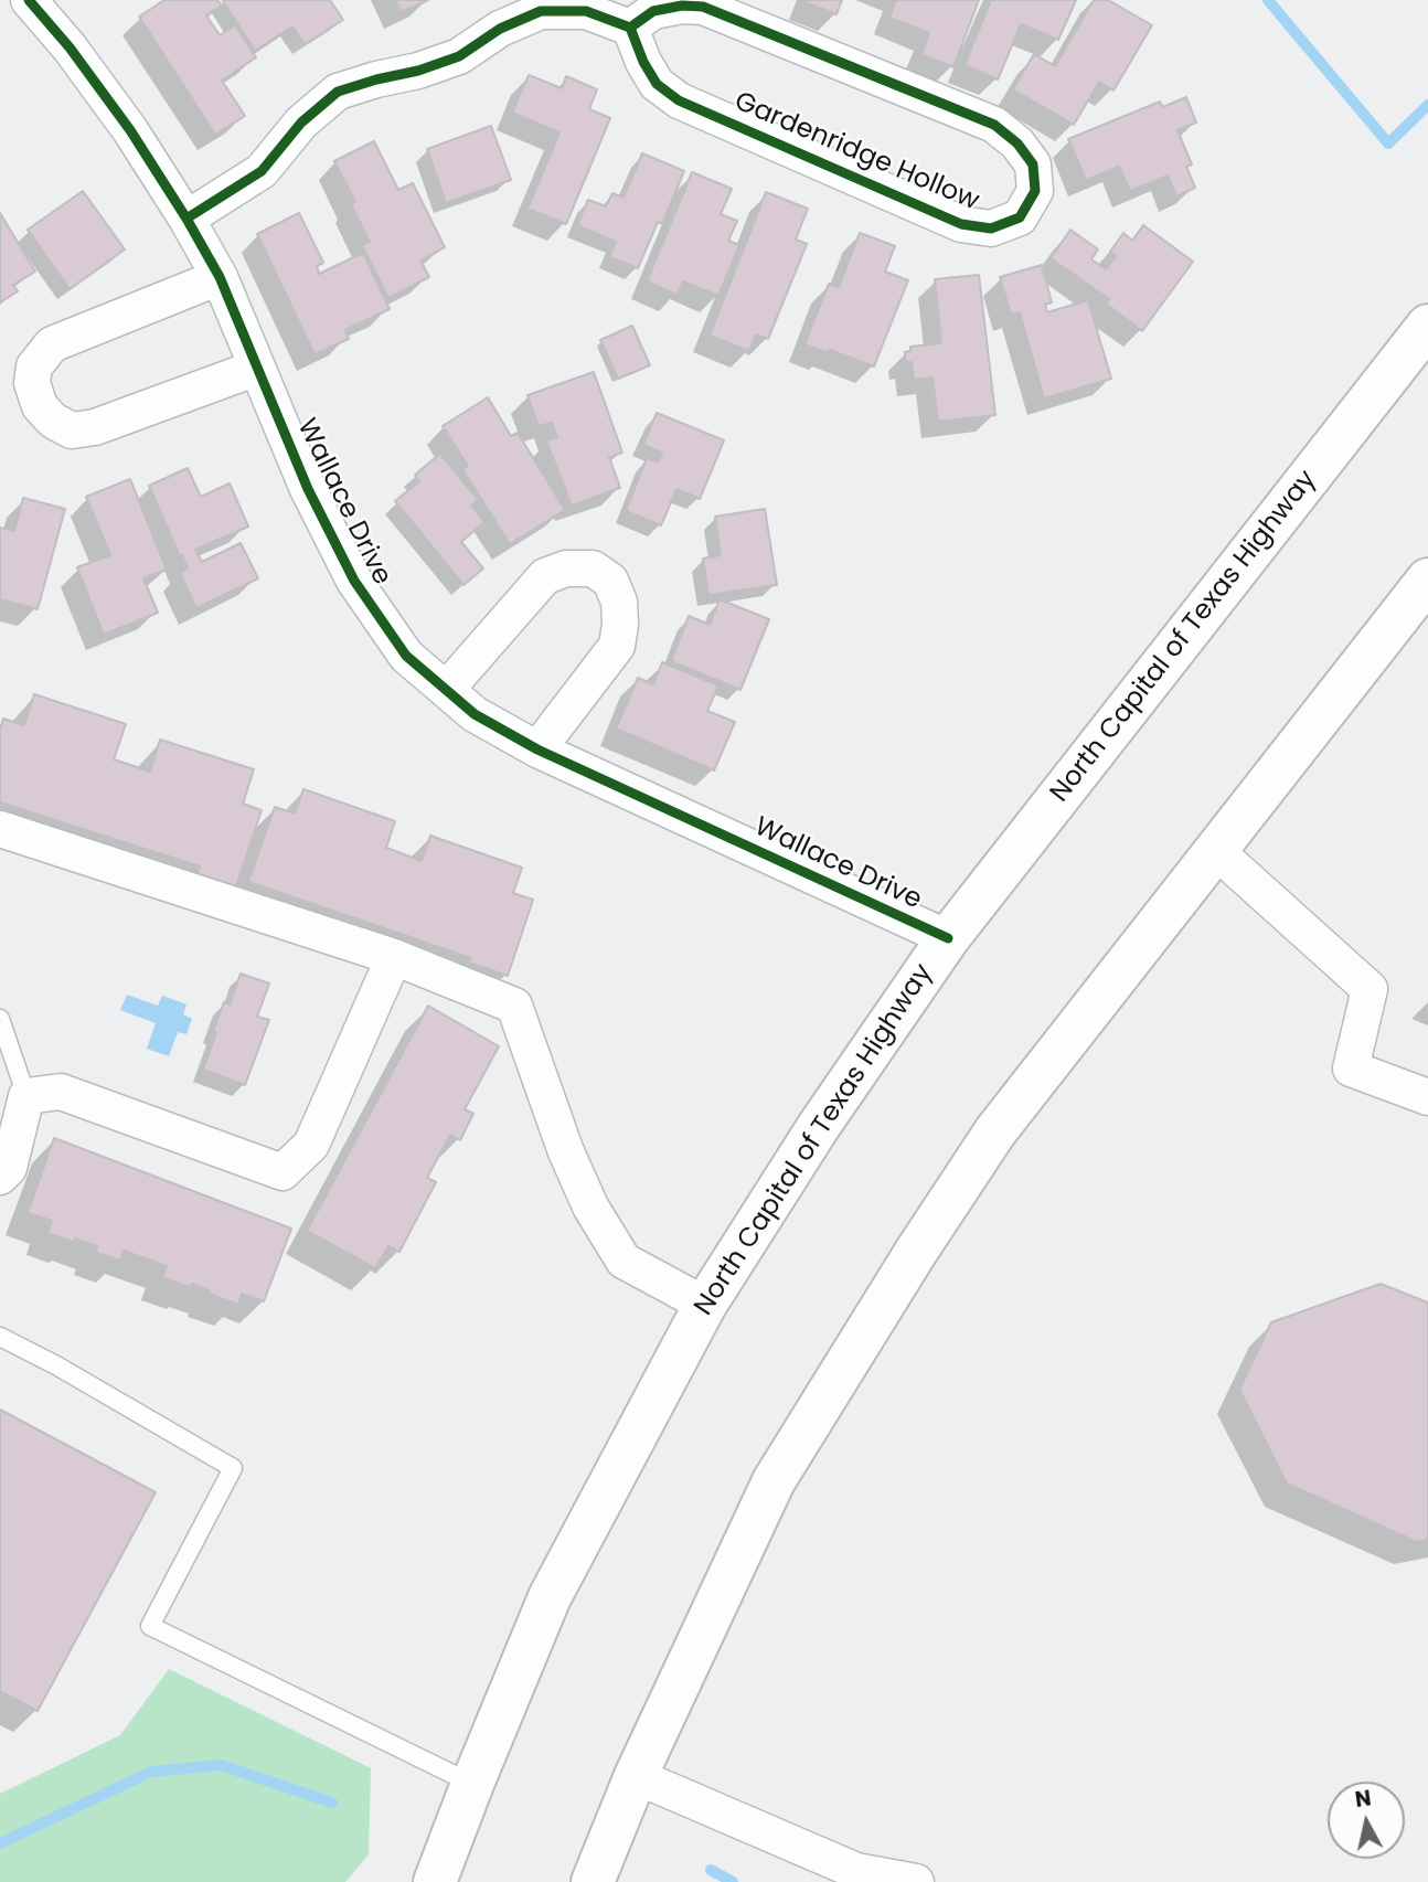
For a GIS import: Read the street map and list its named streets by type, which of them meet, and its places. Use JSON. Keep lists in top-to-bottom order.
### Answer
{
  "streets": {
    "highway": ["North Capital of Texas Highway"],
    "street": ["Gardenridge Hollow", "Wallace Drive"]
  },
  "crossings": [
    ["Wallace Drive", "North Capital of Texas Highway"]
  ],
  "north": "top"
}
